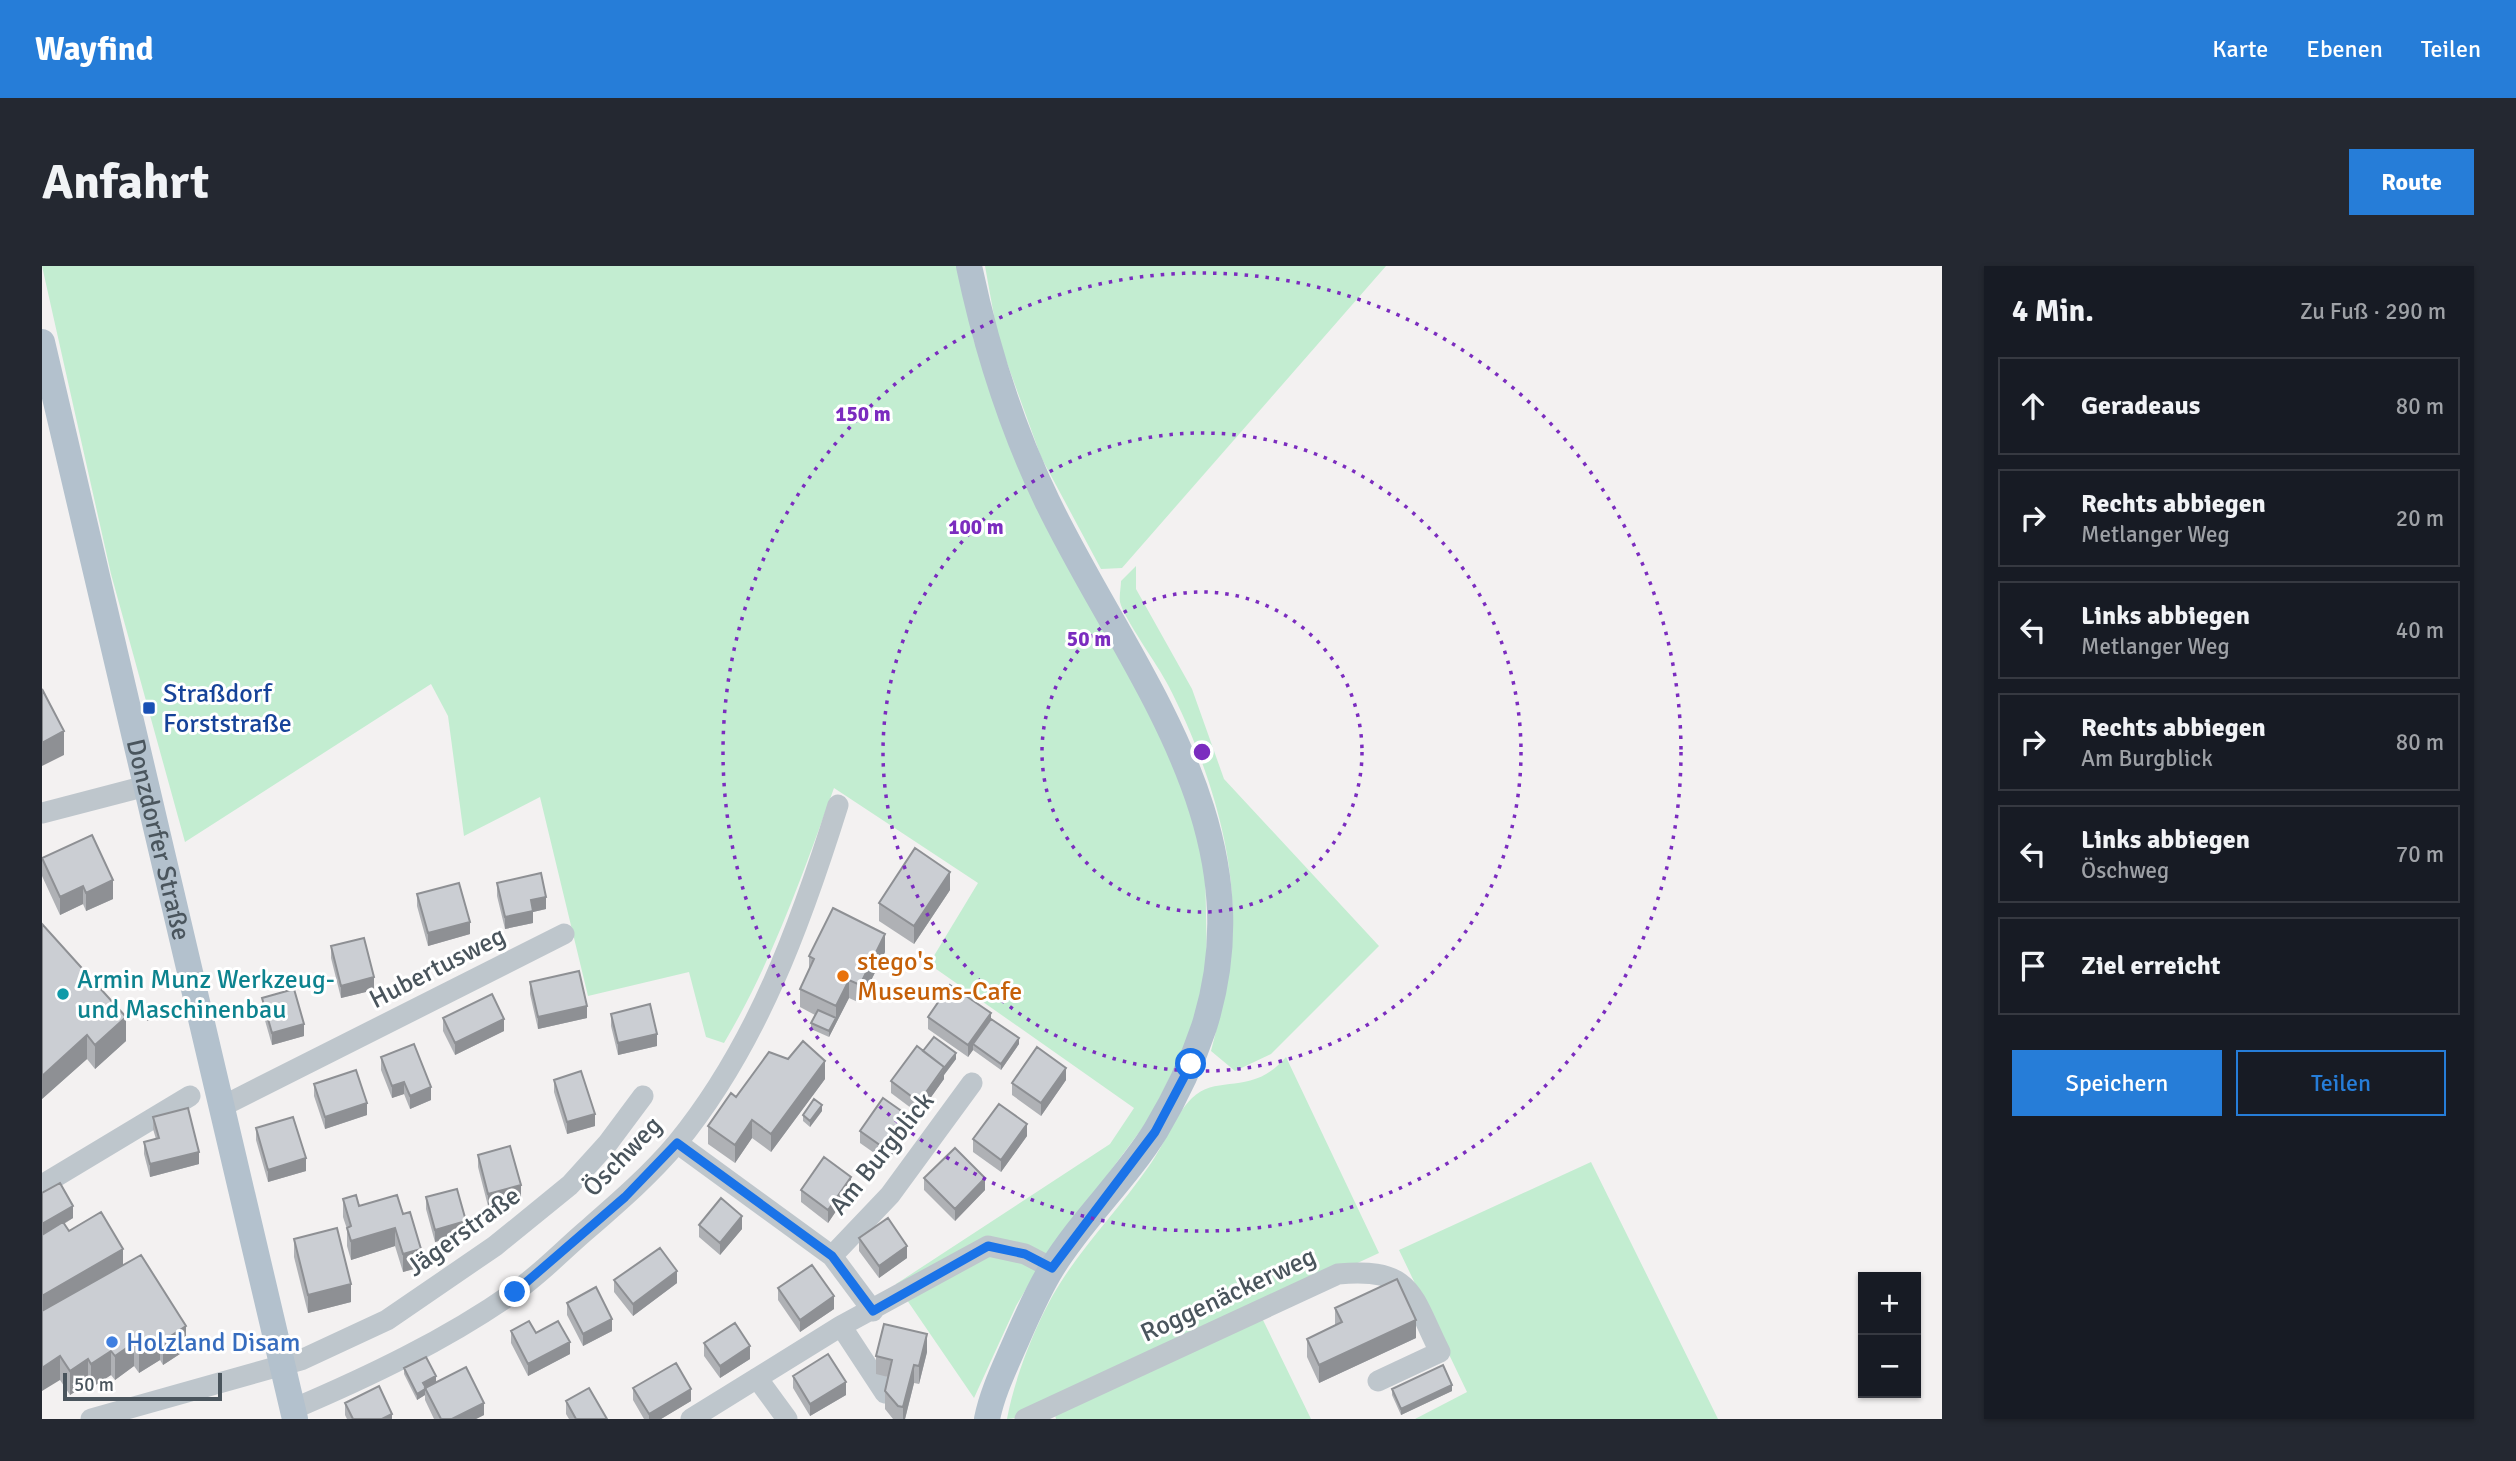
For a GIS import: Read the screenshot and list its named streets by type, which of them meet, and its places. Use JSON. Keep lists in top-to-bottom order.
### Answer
{
  "streets": {
    "main road": ["Donzdorfer Straße"],
    "street": [
      "Hubertusweg",
      "Am Burgblick",
      "Öschweg",
      "Jägerstraße",
      "Roggenäckerweg"
    ]
  },
  "crossings": [
    ["Donzdorfer Straße", "Hubertusweg"],
    ["Donzdorfer Straße", "Öschweg"],
    ["Donzdorfer Straße", "Jägerstraße"],
    ["Am Burgblick", "Öschweg"]
  ],
  "places": {
    "transit": ["Straßdorf Forststraße"],
    "other": ["stego's Museums-Cafe", "Armin Munz Werkzeug- und Maschinenbau", "Holzland Disam"]
  },
  "scale_bar": "50 m",
  "page": {
    "header": "Wayfind",
    "nav": ["Karte", "Ebenen", "Teilen"],
    "buttons": [
      "Route",
      ["Speichern", "Teilen"]
    ],
    "title": "Anfahrt",
    "heading": ["4 Min.", "Zu Fuß · 290 m"],
    "list": [
      ["Geradeaus", "80 m"],
      ["Rechts abbiegen", "Metlanger Weg", "20 m"],
      ["Links abbiegen", "Metlanger Weg", "40 m"],
      ["Rechts abbiegen", "Am Burgblick", "80 m"],
      ["Links abbiegen", "Öschweg", "70 m"],
      "Ziel erreicht"
    ],
    "map_buttons": ["+", "−"],
    "scale": "50 m"
  },
  "rings": ["150 m", "100 m", "50 m"]
}
